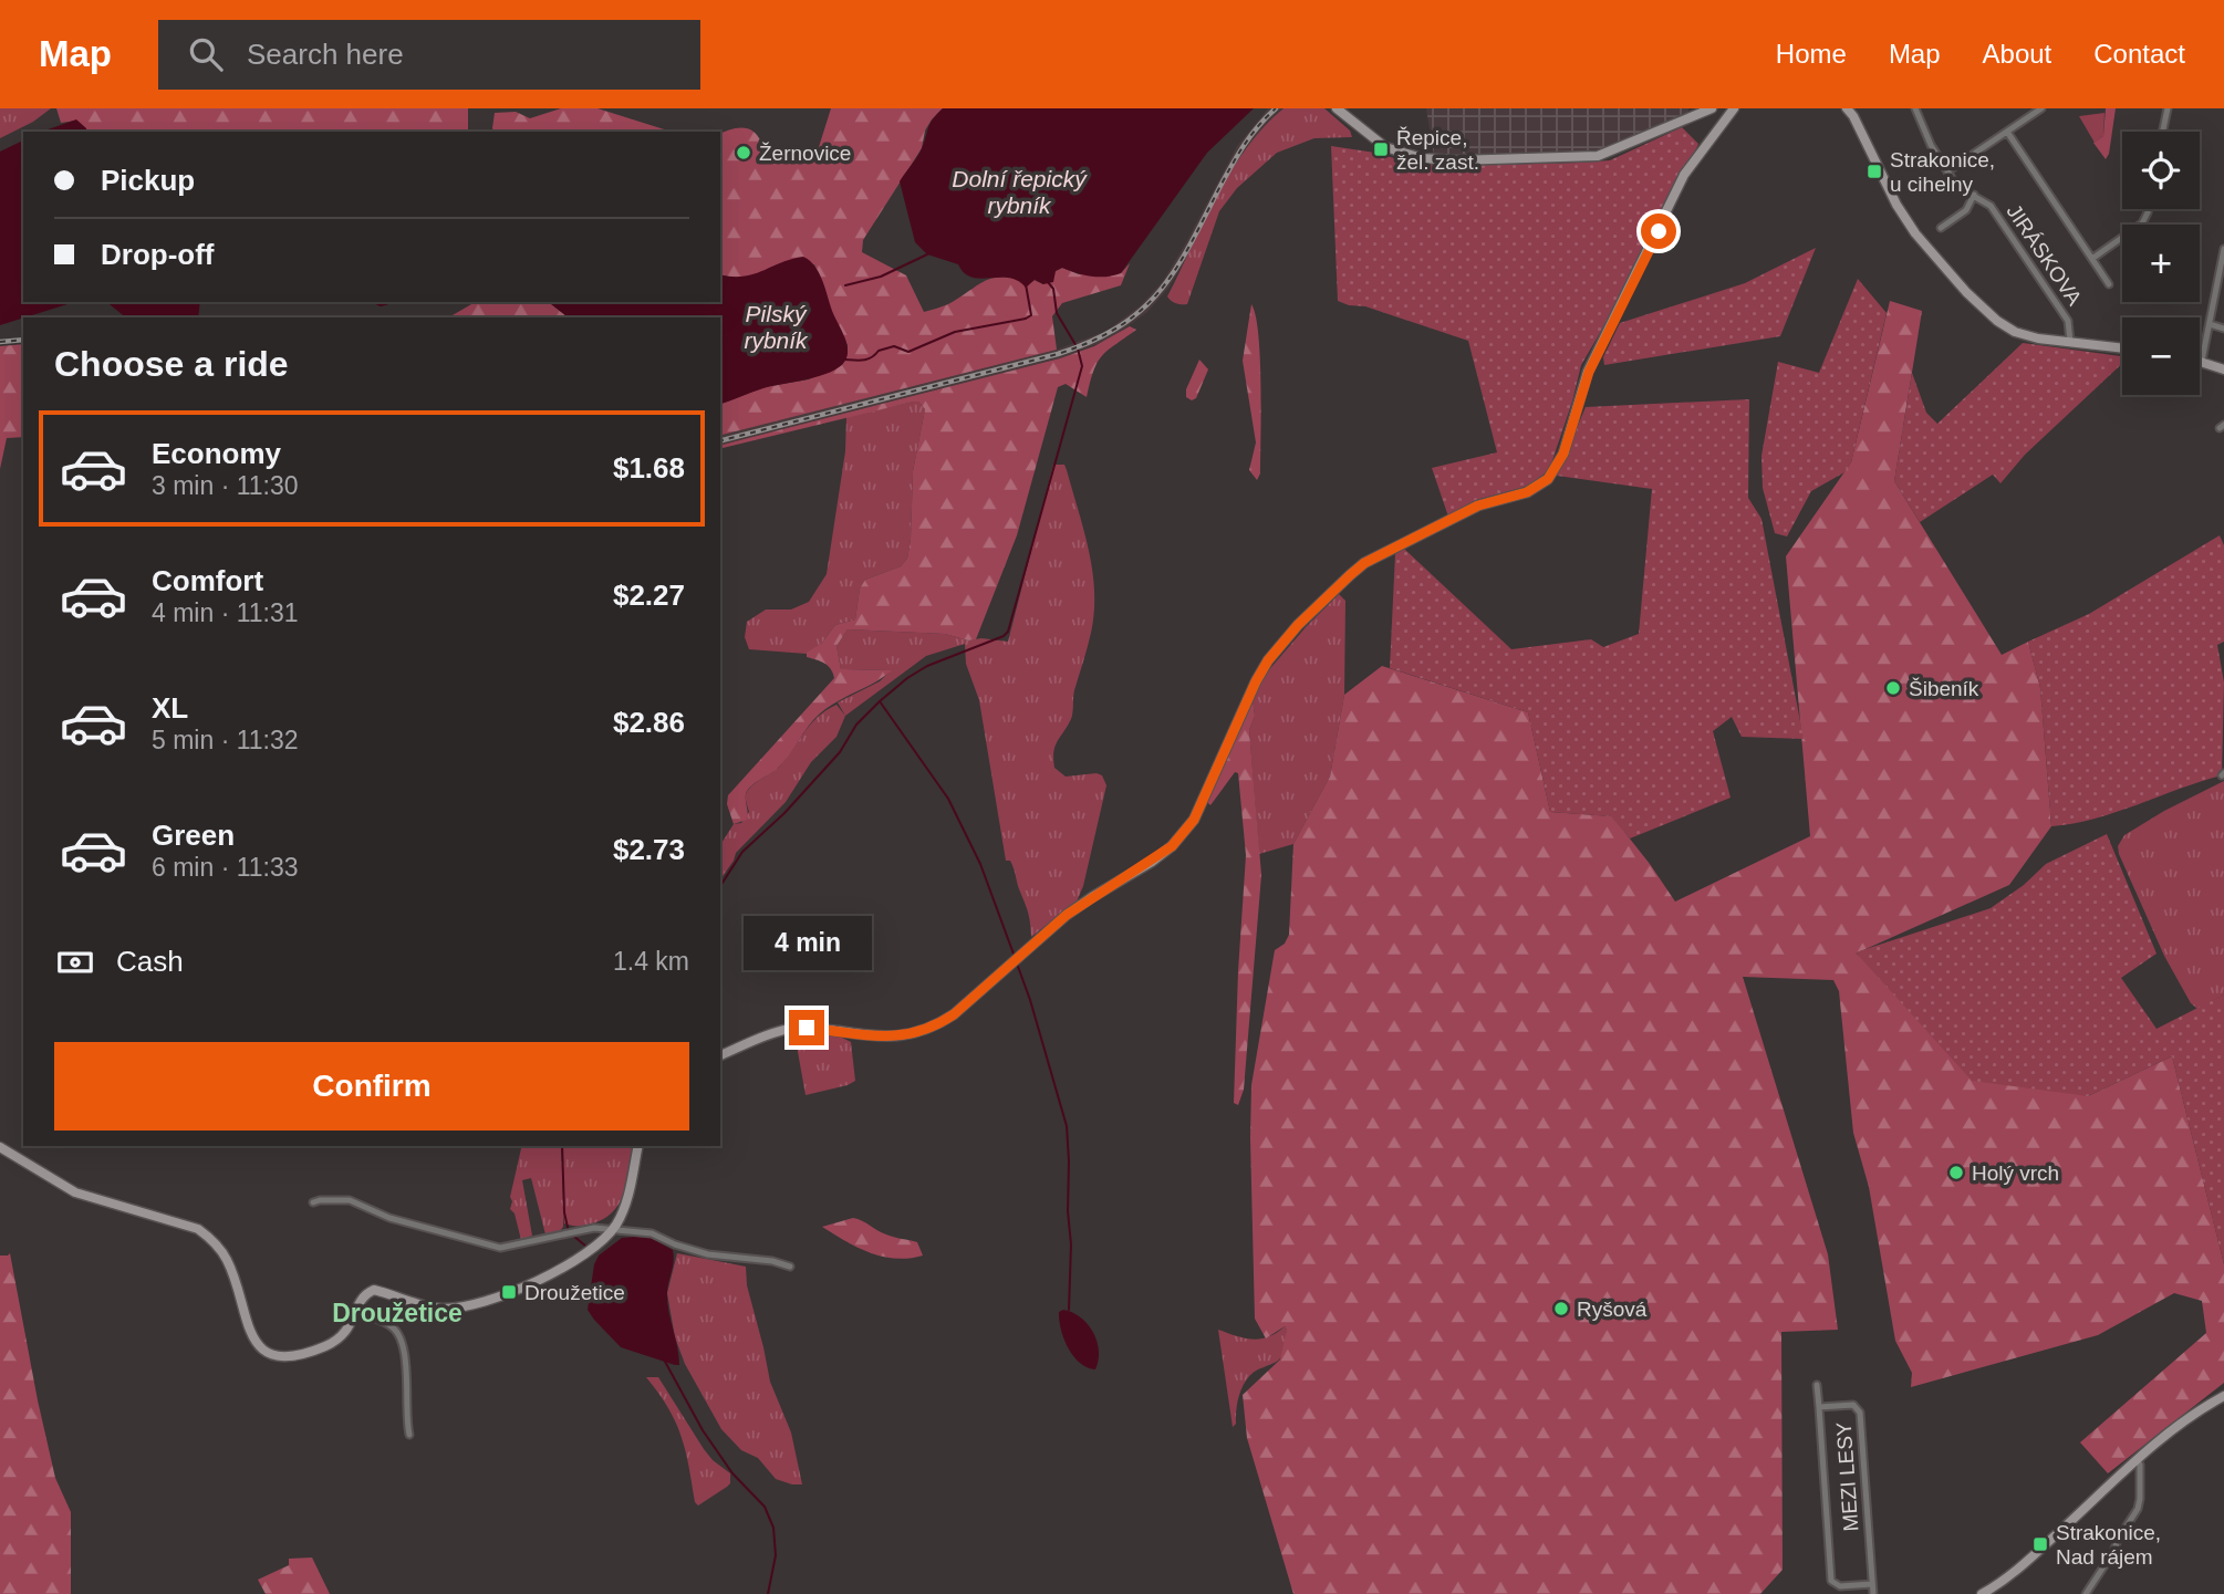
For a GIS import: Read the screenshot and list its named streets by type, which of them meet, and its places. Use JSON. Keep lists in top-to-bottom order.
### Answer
{
  "streets": {
    "street": ["JIRÁSKOVA", "MEZI LESY"]
  },
  "districts": ["Droužetice"],
  "water": ["Dolní řepický rybník", "Pilský rybník"],
  "places": {
    "transit": [
      "Řepice, žel. zast.",
      "Strakonice, u cihelny",
      "Droužetice",
      "Strakonice, Nad rájem"
    ],
    "other": [
      "Žernovice",
      "Šibeník",
      "Holý vrch",
      "Ryšová"
    ]
  },
  "page": {
    "header": "Map",
    "search": "Search here",
    "nav": [
      "Home",
      "Map",
      "About",
      "Contact"
    ],
    "map_buttons": ["+", "−"],
    "banner": ["Pickup", "Drop-off"],
    "heading": "Choose a ride",
    "list": [
      {
        "name": "Economy",
        "note": "3 min · 11:30",
        "value": "$1.68"
      },
      {
        "name": "Comfort",
        "note": "4 min · 11:31",
        "value": "$2.27"
      },
      {
        "name": "XL",
        "note": "5 min · 11:32",
        "value": "$2.86"
      },
      {
        "name": "Green",
        "note": "6 min · 11:33",
        "value": "$2.73"
      }
    ],
    "bubble": "4 min",
    "pay": ["Cash", "1.4 km"],
    "buttons": "Confirm"
  }
}
